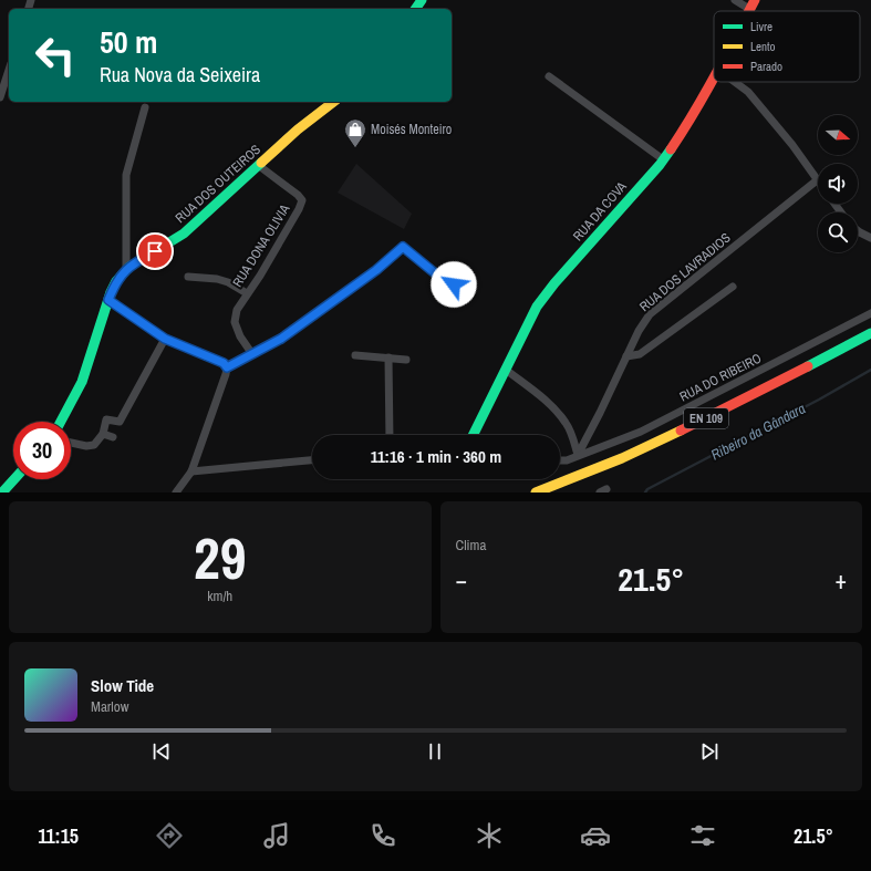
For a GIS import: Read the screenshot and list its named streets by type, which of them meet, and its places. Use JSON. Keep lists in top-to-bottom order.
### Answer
{
  "streets": {
    "street": [
      "RUA DOS OUTEIROS",
      "RUA DA COVA",
      "RUA DONA OLIVIA",
      "RUA DOS LAVRADIOS",
      "RUA DO RIBEIRO",
      "EN 109"
    ]
  },
  "crossings": [
    ["RUA DOS OUTEIROS", "RUA DONA OLIVIA"],
    ["RUA DOS LAVRADIOS", "RUA DO RIBEIRO"]
  ],
  "water": ["Ribeiro da Gândara"],
  "places": {
    "shop": ["Moisés Monteiro"]
  },
  "legend": ["Livre", "Lento", "Parado"],
  "north": "right",
  "page": {
    "turn": ["50 m", "Rua Nova da Seixeira"],
    "limit": "30",
    "trip": "11:16 · 1 min · 360 m",
    "tile": [
      ["29", "km/h"],
      "Clima"
    ],
    "heat": ["−", "21.5°", "+"],
    "song": ["Slow Tide", "Marlow"],
    "tabs": ["11:15", "21.5°"]
  }
}
